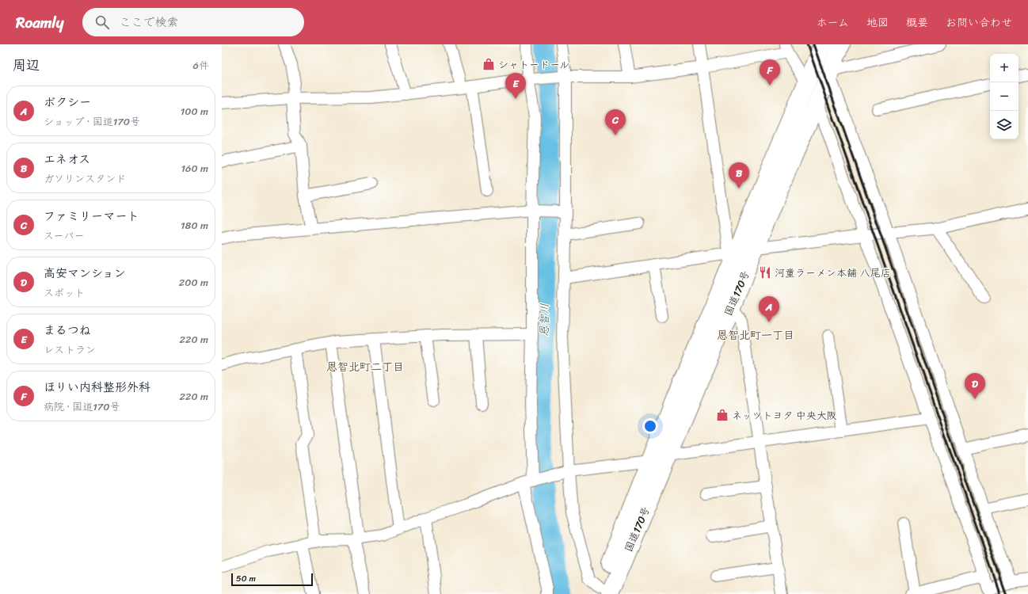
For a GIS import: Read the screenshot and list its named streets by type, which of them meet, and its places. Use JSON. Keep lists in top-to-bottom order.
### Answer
{
  "streets": {
    "highway": ["国道170号"]
  },
  "districts": ["恩智北町一丁目", "恩智北町二丁目"],
  "water": ["恩智川"],
  "places": {
    "shop": ["シャトードール", "ネッツトヨタ 中央大阪"],
    "restaurant": ["河童ラーメン本舗 八尾店"]
  },
  "scale_bar": "50 m",
  "page": {
    "header": "Roamly",
    "search": "ここで検索",
    "nav": [
      "ホーム",
      "地図",
      "概要",
      "お問い合わせ"
    ],
    "heading": ["周辺", "6件"],
    "map_buttons": ["+", "−"],
    "pins": [
      "F",
      "E",
      "C",
      "B",
      "A",
      "D"
    ],
    "list": [
      {
        "mark": "A",
        "name": "ボクシー",
        "note": "ショップ · 国道170号",
        "value": "100 m"
      },
      {
        "mark": "B",
        "name": "エネオス",
        "note": "ガソリンスタンド",
        "value": "160 m"
      },
      {
        "mark": "C",
        "name": "ファミリーマート",
        "note": "スーパー",
        "value": "180 m"
      },
      {
        "mark": "D",
        "name": "高安マンション",
        "note": "スポット",
        "value": "200 m"
      },
      {
        "mark": "E",
        "name": "まるつね",
        "note": "レストラン",
        "value": "220 m"
      },
      {
        "mark": "F",
        "name": "ほりい内科整形外科",
        "note": "病院 · 国道170号",
        "value": "220 m"
      }
    ],
    "scale": "50 m"
  }
}
